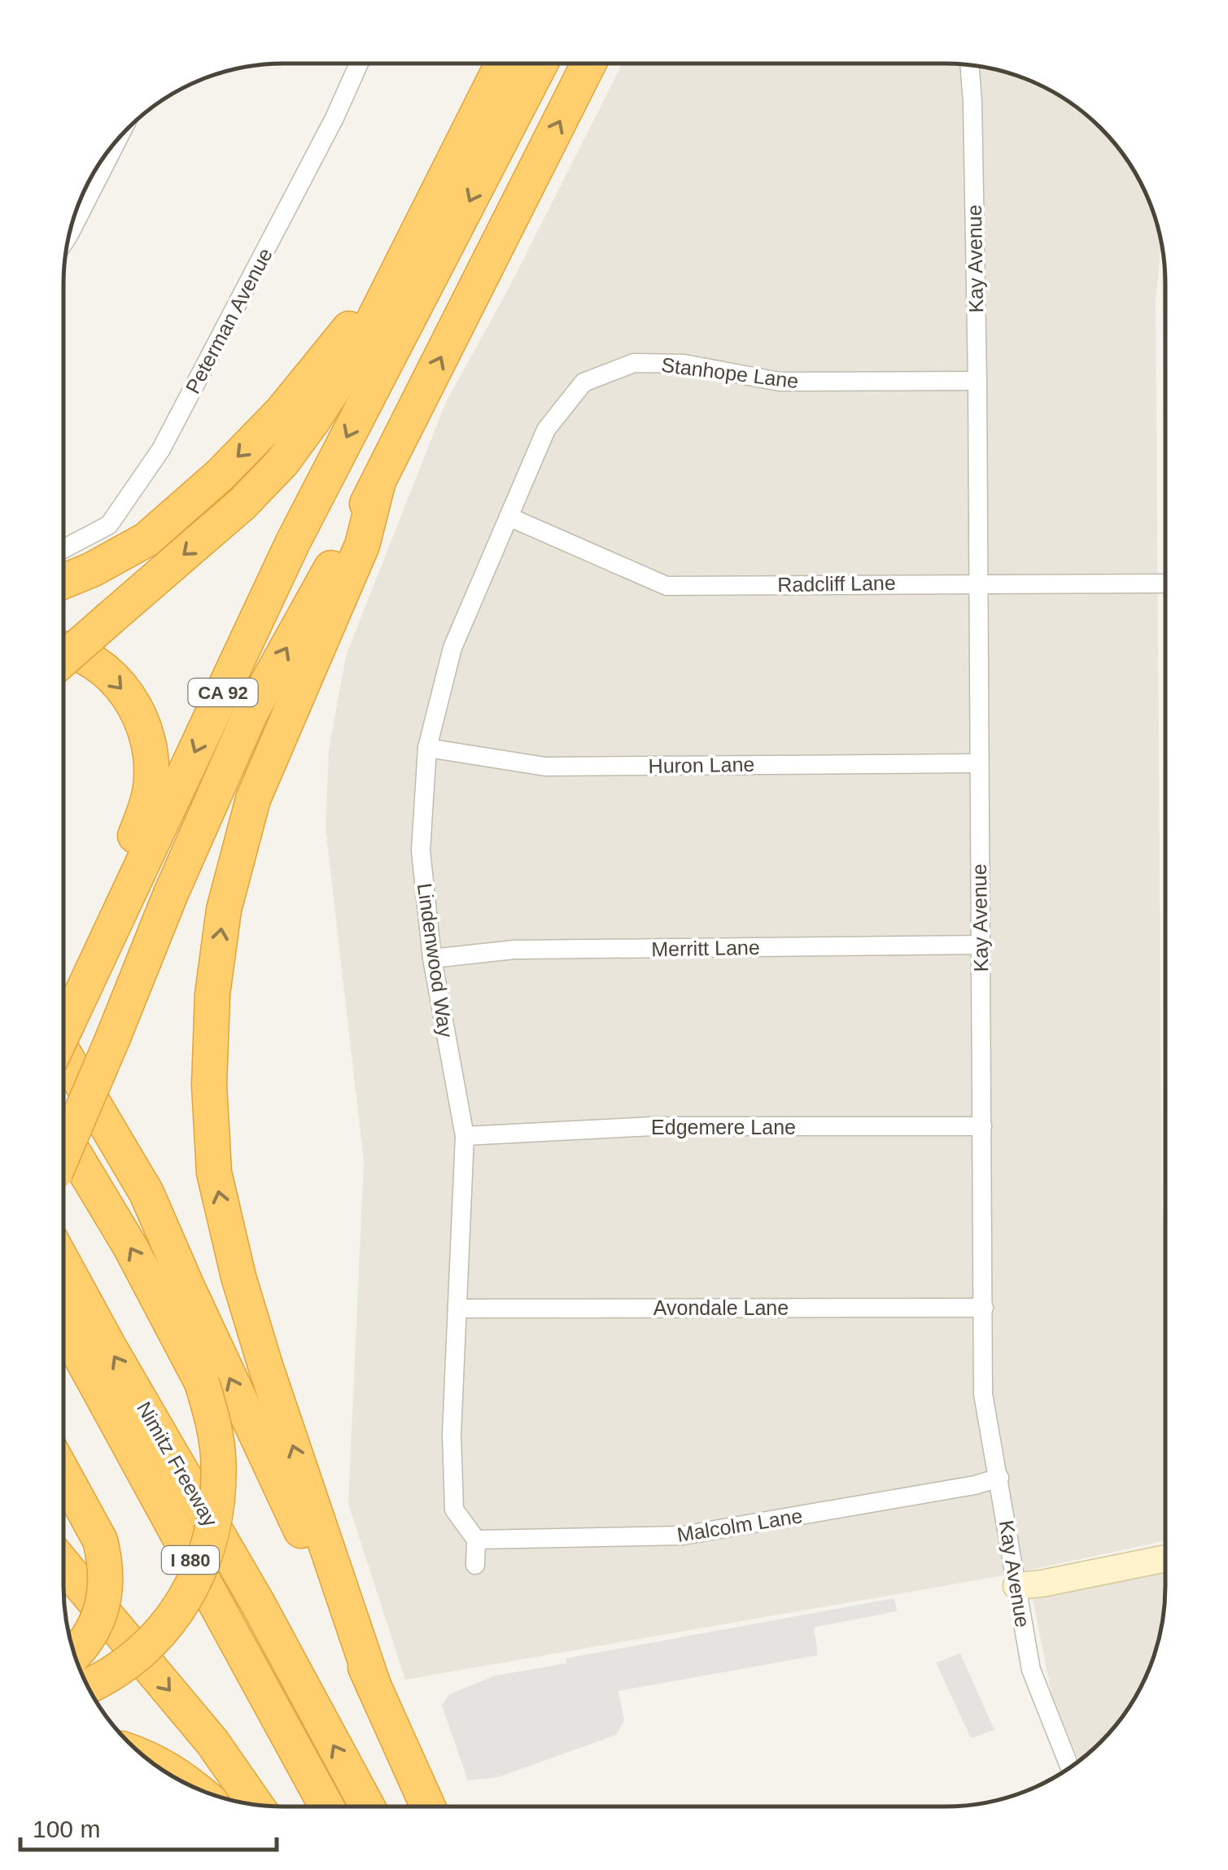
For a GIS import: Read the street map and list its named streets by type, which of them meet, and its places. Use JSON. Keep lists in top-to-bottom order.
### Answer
{
  "streets": {
    "highway": ["CA 92", "Nimitz Freeway", "I 880"],
    "street": [
      "Kay Avenue",
      "Peterman Avenue",
      "Stanhope Lane",
      "Radcliff Lane",
      "Huron Lane",
      "Merritt Lane",
      "Lindenwood Way",
      "Edgemere Lane",
      "Avondale Lane",
      "Malcolm Lane"
    ]
  },
  "crossings": [
    ["Kay Avenue", "Stanhope Lane"],
    ["Kay Avenue", "Radcliff Lane"],
    ["Kay Avenue", "Huron Lane"],
    ["Kay Avenue", "Merritt Lane"],
    ["Kay Avenue", "Edgemere Lane"],
    ["Kay Avenue", "Avondale Lane"],
    ["Kay Avenue", "Malcolm Lane"],
    ["Stanhope Lane", "Lindenwood Way"],
    ["Radcliff Lane", "Lindenwood Way"],
    ["Huron Lane", "Lindenwood Way"],
    ["Merritt Lane", "Lindenwood Way"],
    ["Lindenwood Way", "Edgemere Lane"],
    ["Lindenwood Way", "Avondale Lane"],
    ["Lindenwood Way", "Malcolm Lane"]
  ],
  "scale_bar": "100 m"
}
